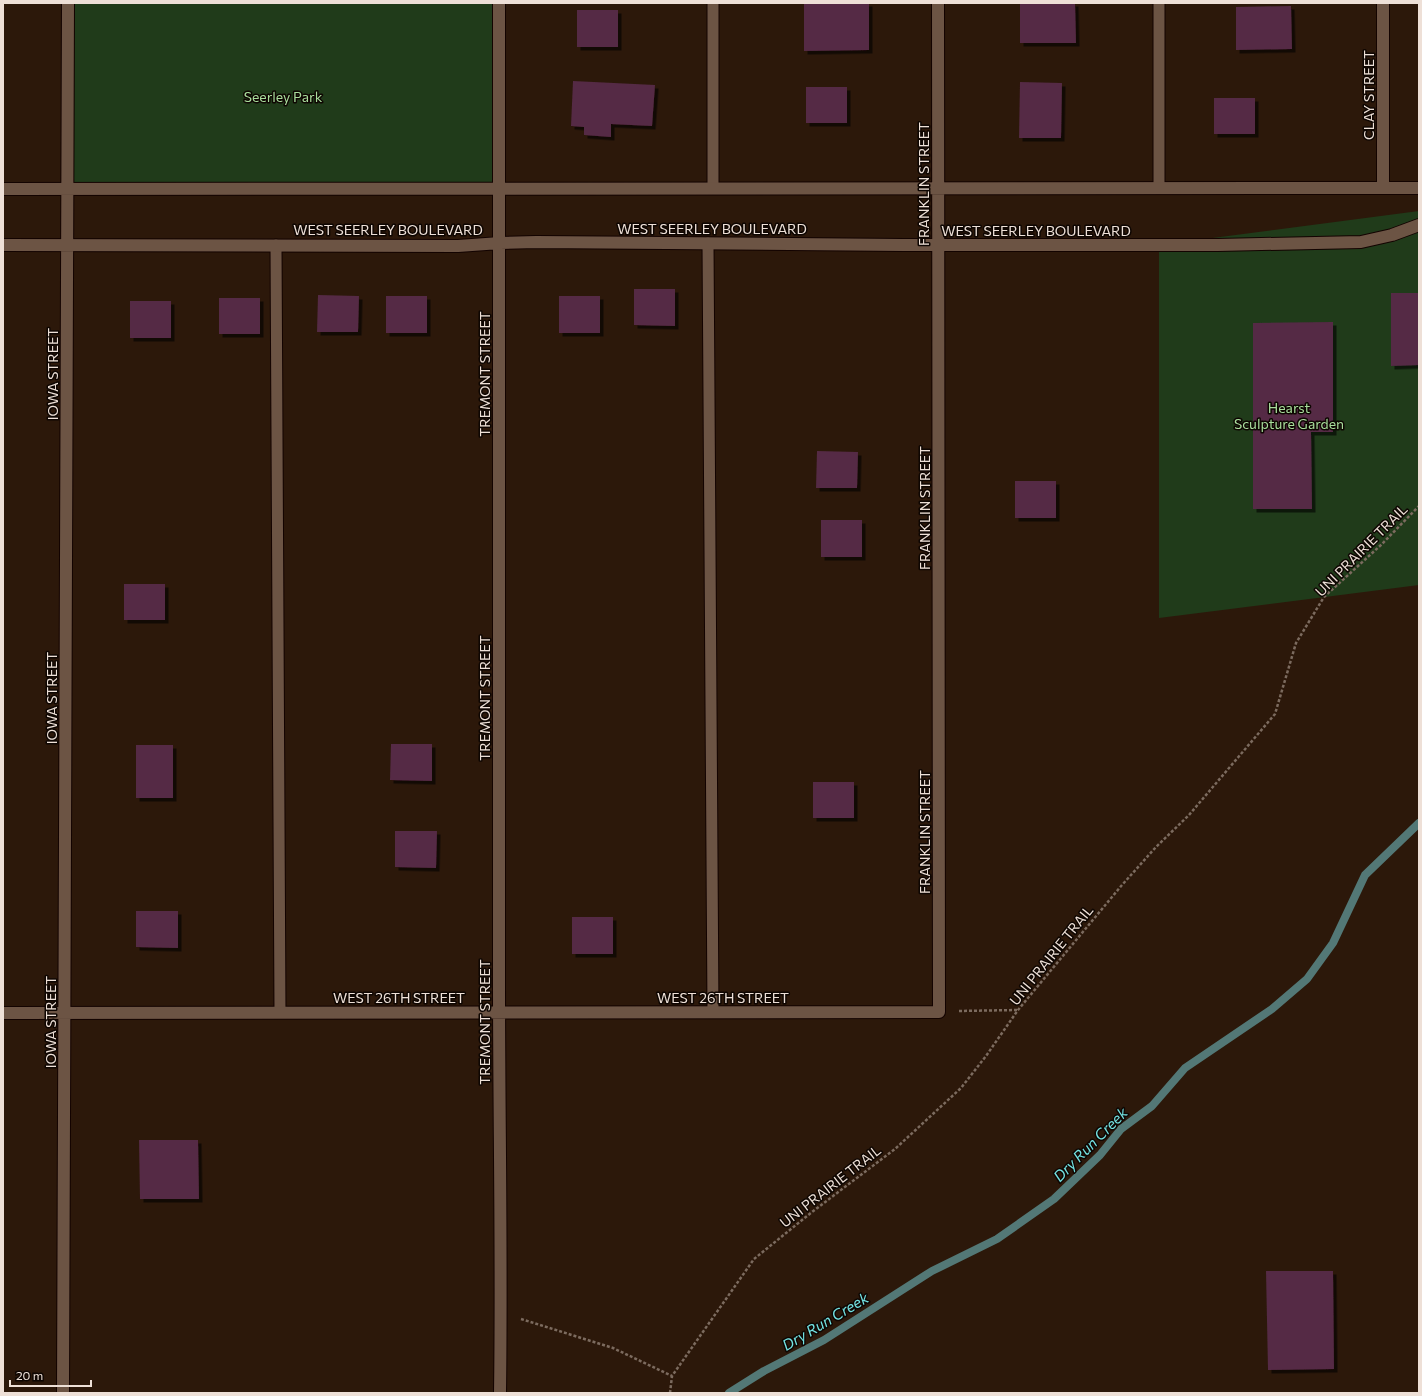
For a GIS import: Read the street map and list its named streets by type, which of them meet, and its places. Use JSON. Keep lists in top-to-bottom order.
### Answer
{
  "streets": {
    "street": [
      "CLAY STREET",
      "FRANKLIN STREET",
      "WEST SEERLEY BOULEVARD",
      "IOWA STREET",
      "TREMONT STREET",
      "WEST 26TH STREET"
    ],
    "path": ["UNI PRAIRIE TRAIL"]
  },
  "crossings": [
    ["FRANKLIN STREET", "WEST SEERLEY BOULEVARD"],
    ["FRANKLIN STREET", "WEST 26TH STREET"],
    ["WEST SEERLEY BOULEVARD", "IOWA STREET"],
    ["WEST SEERLEY BOULEVARD", "TREMONT STREET"],
    ["IOWA STREET", "WEST 26TH STREET"],
    ["TREMONT STREET", "WEST 26TH STREET"]
  ],
  "water": ["Dry Run Creek"],
  "parks": ["Seerley Park", "Hearst Sculpture Garden"],
  "scale_bar": "20 m"
}
